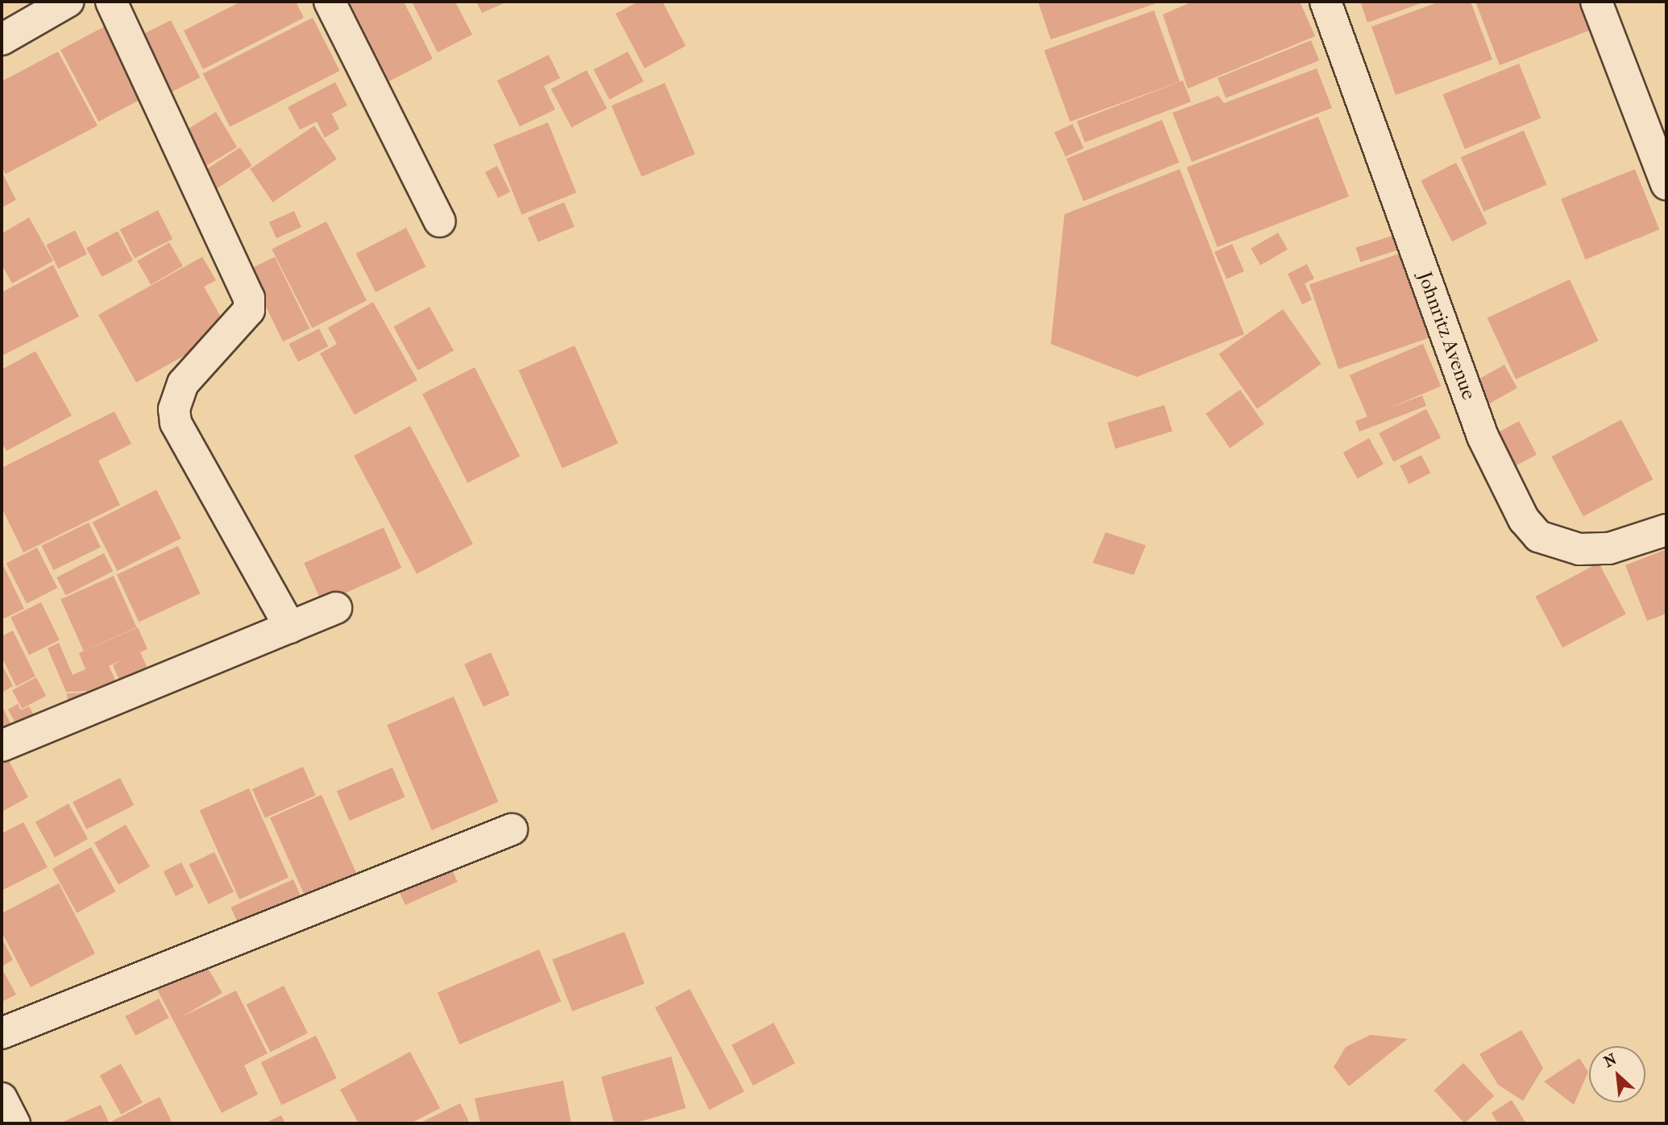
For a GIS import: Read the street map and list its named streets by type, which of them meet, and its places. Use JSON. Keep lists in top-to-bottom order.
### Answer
{
  "streets": {
    "street": ["Johnritz Avenue"]
  },
  "north": "top left"
}
